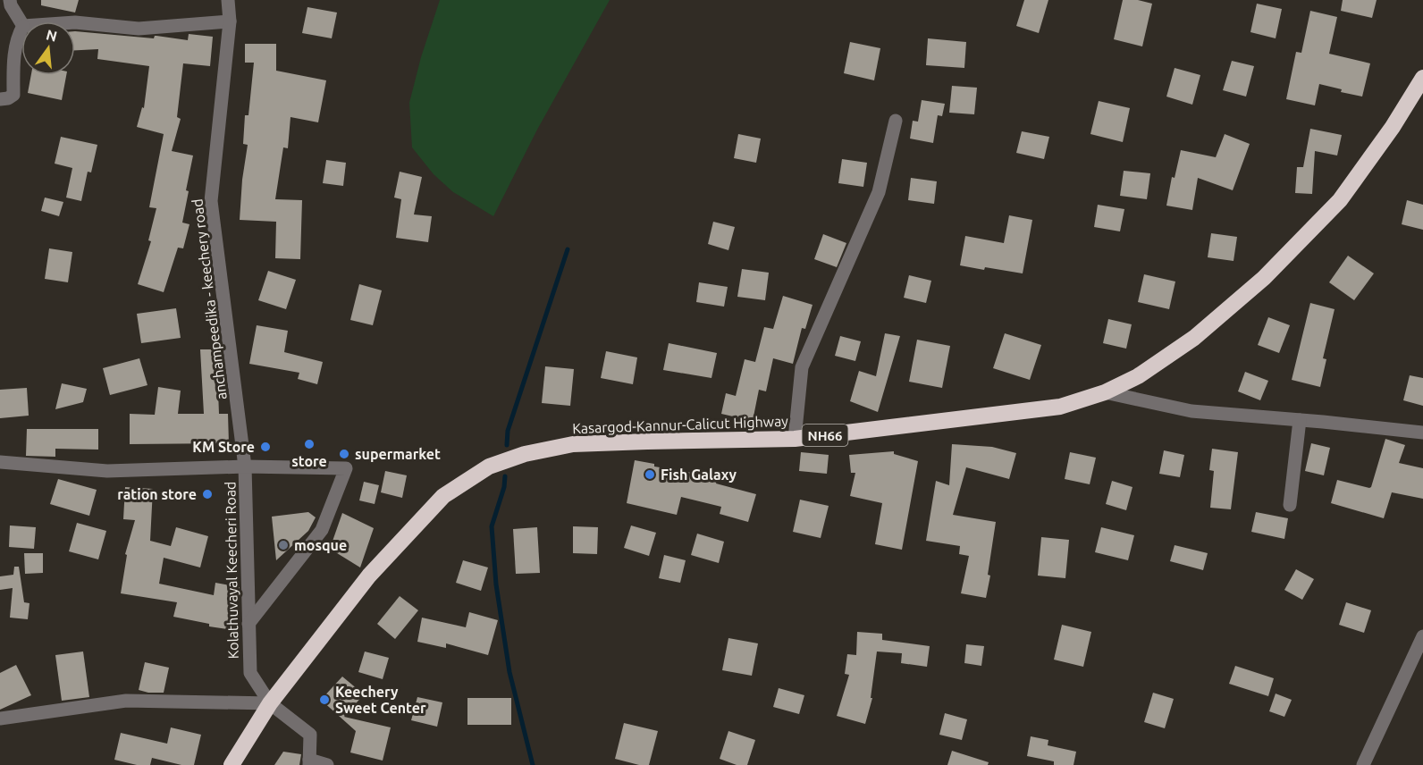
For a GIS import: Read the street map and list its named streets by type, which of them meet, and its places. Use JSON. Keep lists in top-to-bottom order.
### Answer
{
  "streets": {
    "highway": ["Kasargod-Kannur-Calicut Highway", "NH66"],
    "street": ["anchampeedika - keechery road", "Kolathuvayal Keecheri Road"]
  },
  "crossings": [
    ["anchampeedika - keechery road", "Kolathuvayal Keecheri Road"],
    ["Kasargod-Kannur-Calicut Highway", "Kolathuvayal Keecheri Road"]
  ],
  "places": [
    "store",
    "KM Store",
    "supermarket",
    "Fish Galaxy",
    "ration store",
    "mosque",
    "Keechery Sweet Center"
  ],
  "north": "top"
}
